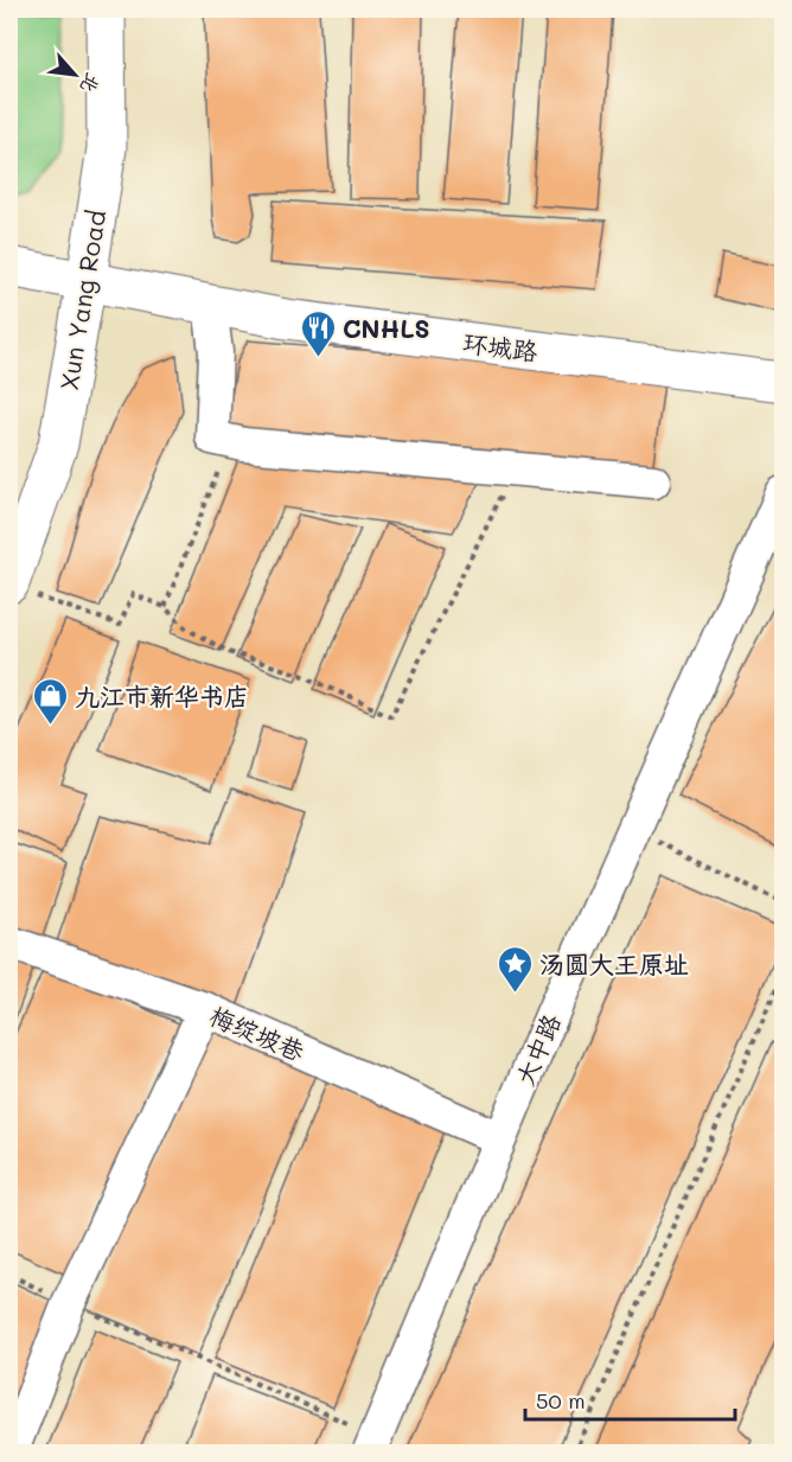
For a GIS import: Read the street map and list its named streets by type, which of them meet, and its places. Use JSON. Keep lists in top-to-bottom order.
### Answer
{
  "streets": {
    "street": [
      "Xun Yang Road",
      "环城路",
      "梅绽坡巷",
      "大中路"
    ]
  },
  "crossings": [
    ["Xun Yang Road", "环城路"],
    ["梅绽坡巷", "大中路"]
  ],
  "places": {
    "restaurant": ["CNHLS"],
    "shop": ["九江市新华书店"],
    "place": ["汤圆大王原址"]
  },
  "scale_bar": "50 m",
  "north": "bottom right"
}
